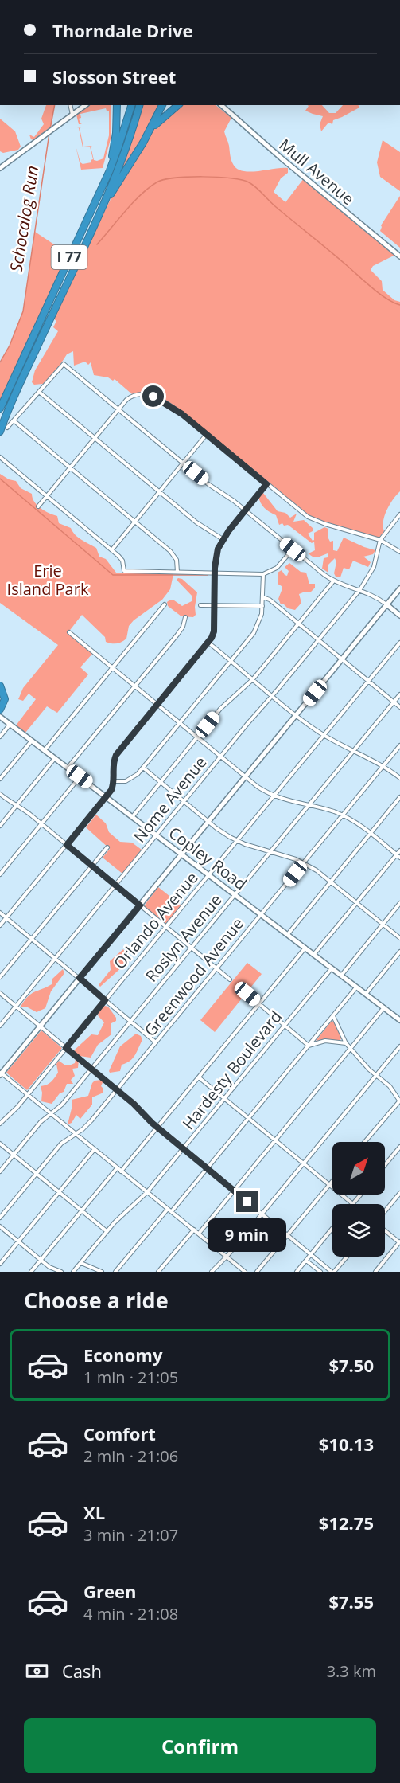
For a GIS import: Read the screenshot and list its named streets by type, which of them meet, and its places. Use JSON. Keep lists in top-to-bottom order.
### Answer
{
  "streets": {
    "highway": ["I 77"],
    "main road": ["Mull Avenue", "Copley Road"],
    "street": [
      "Nome Avenue",
      "Orlando Avenue",
      "Roslyn Avenue",
      "Greenwood Avenue",
      "Hardesty Boulevard"
    ]
  },
  "crossings": [
    ["Nome Avenue", "Copley Road"],
    ["Copley Road", "Orlando Avenue"],
    ["Copley Road", "Roslyn Avenue"],
    ["Copley Road", "Greenwood Avenue"],
    ["Copley Road", "Hardesty Boulevard"]
  ],
  "water": ["Schocalog Run"],
  "parks": ["Erie Island Park"],
  "north": "top right",
  "page": {
    "banner": ["Thorndale Drive", "Slosson Street"],
    "bubble": "9 min",
    "heading": "Choose a ride",
    "list": [
      {
        "name": "Economy",
        "note": "1 min · 21:05",
        "value": "$7.50"
      },
      {
        "name": "Comfort",
        "note": "2 min · 21:06",
        "value": "$10.13"
      },
      {
        "name": "XL",
        "note": "3 min · 21:07",
        "value": "$12.75"
      },
      {
        "name": "Green",
        "note": "4 min · 21:08",
        "value": "$7.55"
      }
    ],
    "pay": ["Cash", "3.3 km"],
    "buttons": "Confirm"
  }
}
